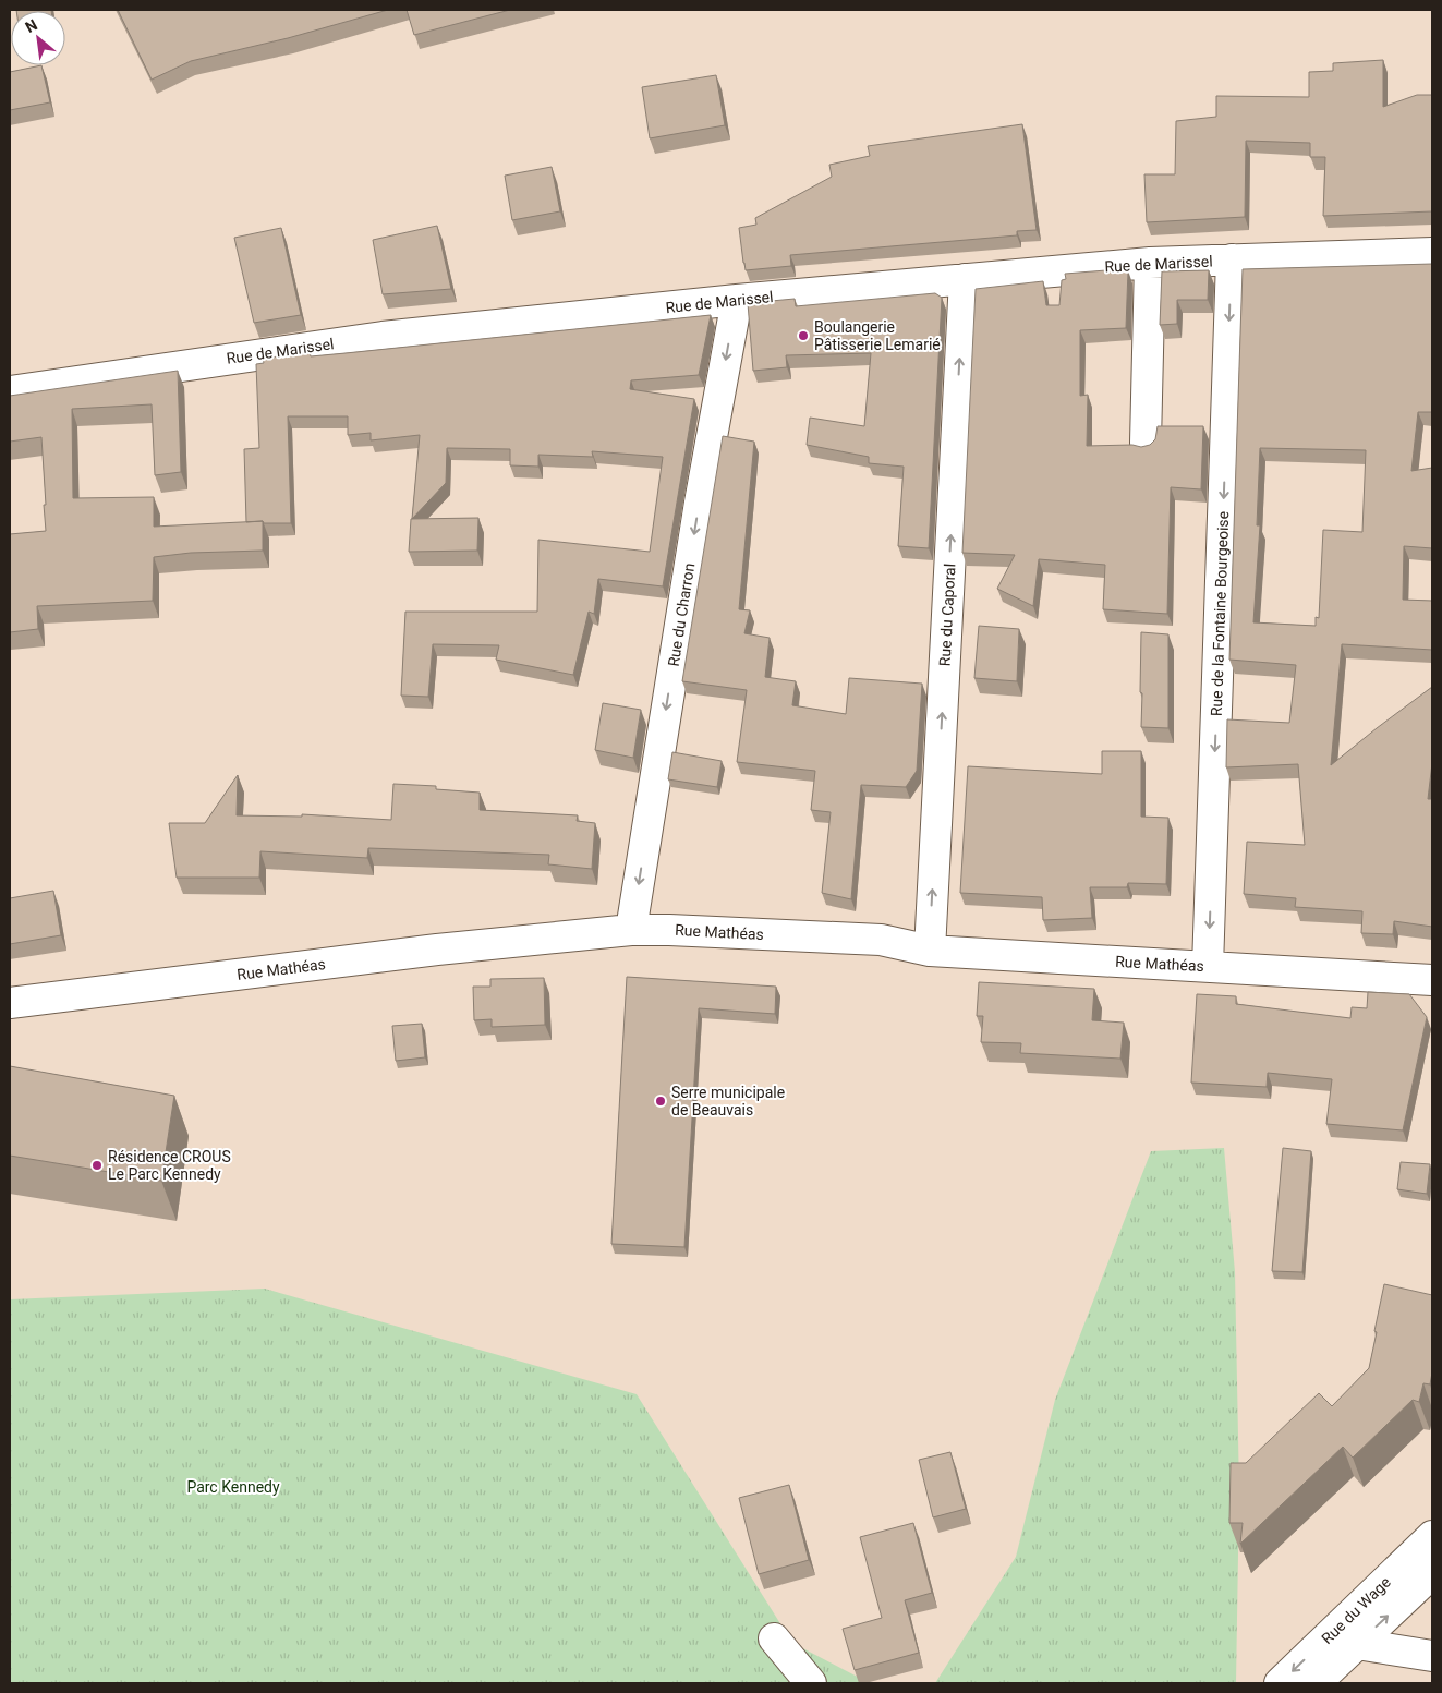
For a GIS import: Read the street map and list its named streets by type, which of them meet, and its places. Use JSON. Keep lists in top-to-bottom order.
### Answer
{
  "streets": {
    "street": [
      "Rue de Marissel",
      "Rue de la Fontaine Bourgeoise",
      "Rue du Charron",
      "Rue du Caporal",
      "Rue Mathéas",
      "Rue du Wage"
    ]
  },
  "crossings": [
    ["Rue de Marissel", "Rue de la Fontaine Bourgeoise"],
    ["Rue de Marissel", "Rue du Charron"],
    ["Rue de Marissel", "Rue du Caporal"],
    ["Rue de la Fontaine Bourgeoise", "Rue Mathéas"],
    ["Rue du Charron", "Rue Mathéas"],
    ["Rue du Caporal", "Rue Mathéas"]
  ],
  "one_way": ["Rue de la Fontaine Bourgeoise", "Rue du Charron", "Rue du Caporal"],
  "parks": ["Parc Kennedy"],
  "places": ["Boulangerie Pâtisserie Lemarié", "Serre municipale de Beauvais", "Résidence CROUS Le Parc Kennedy"],
  "north": "top left"
}
